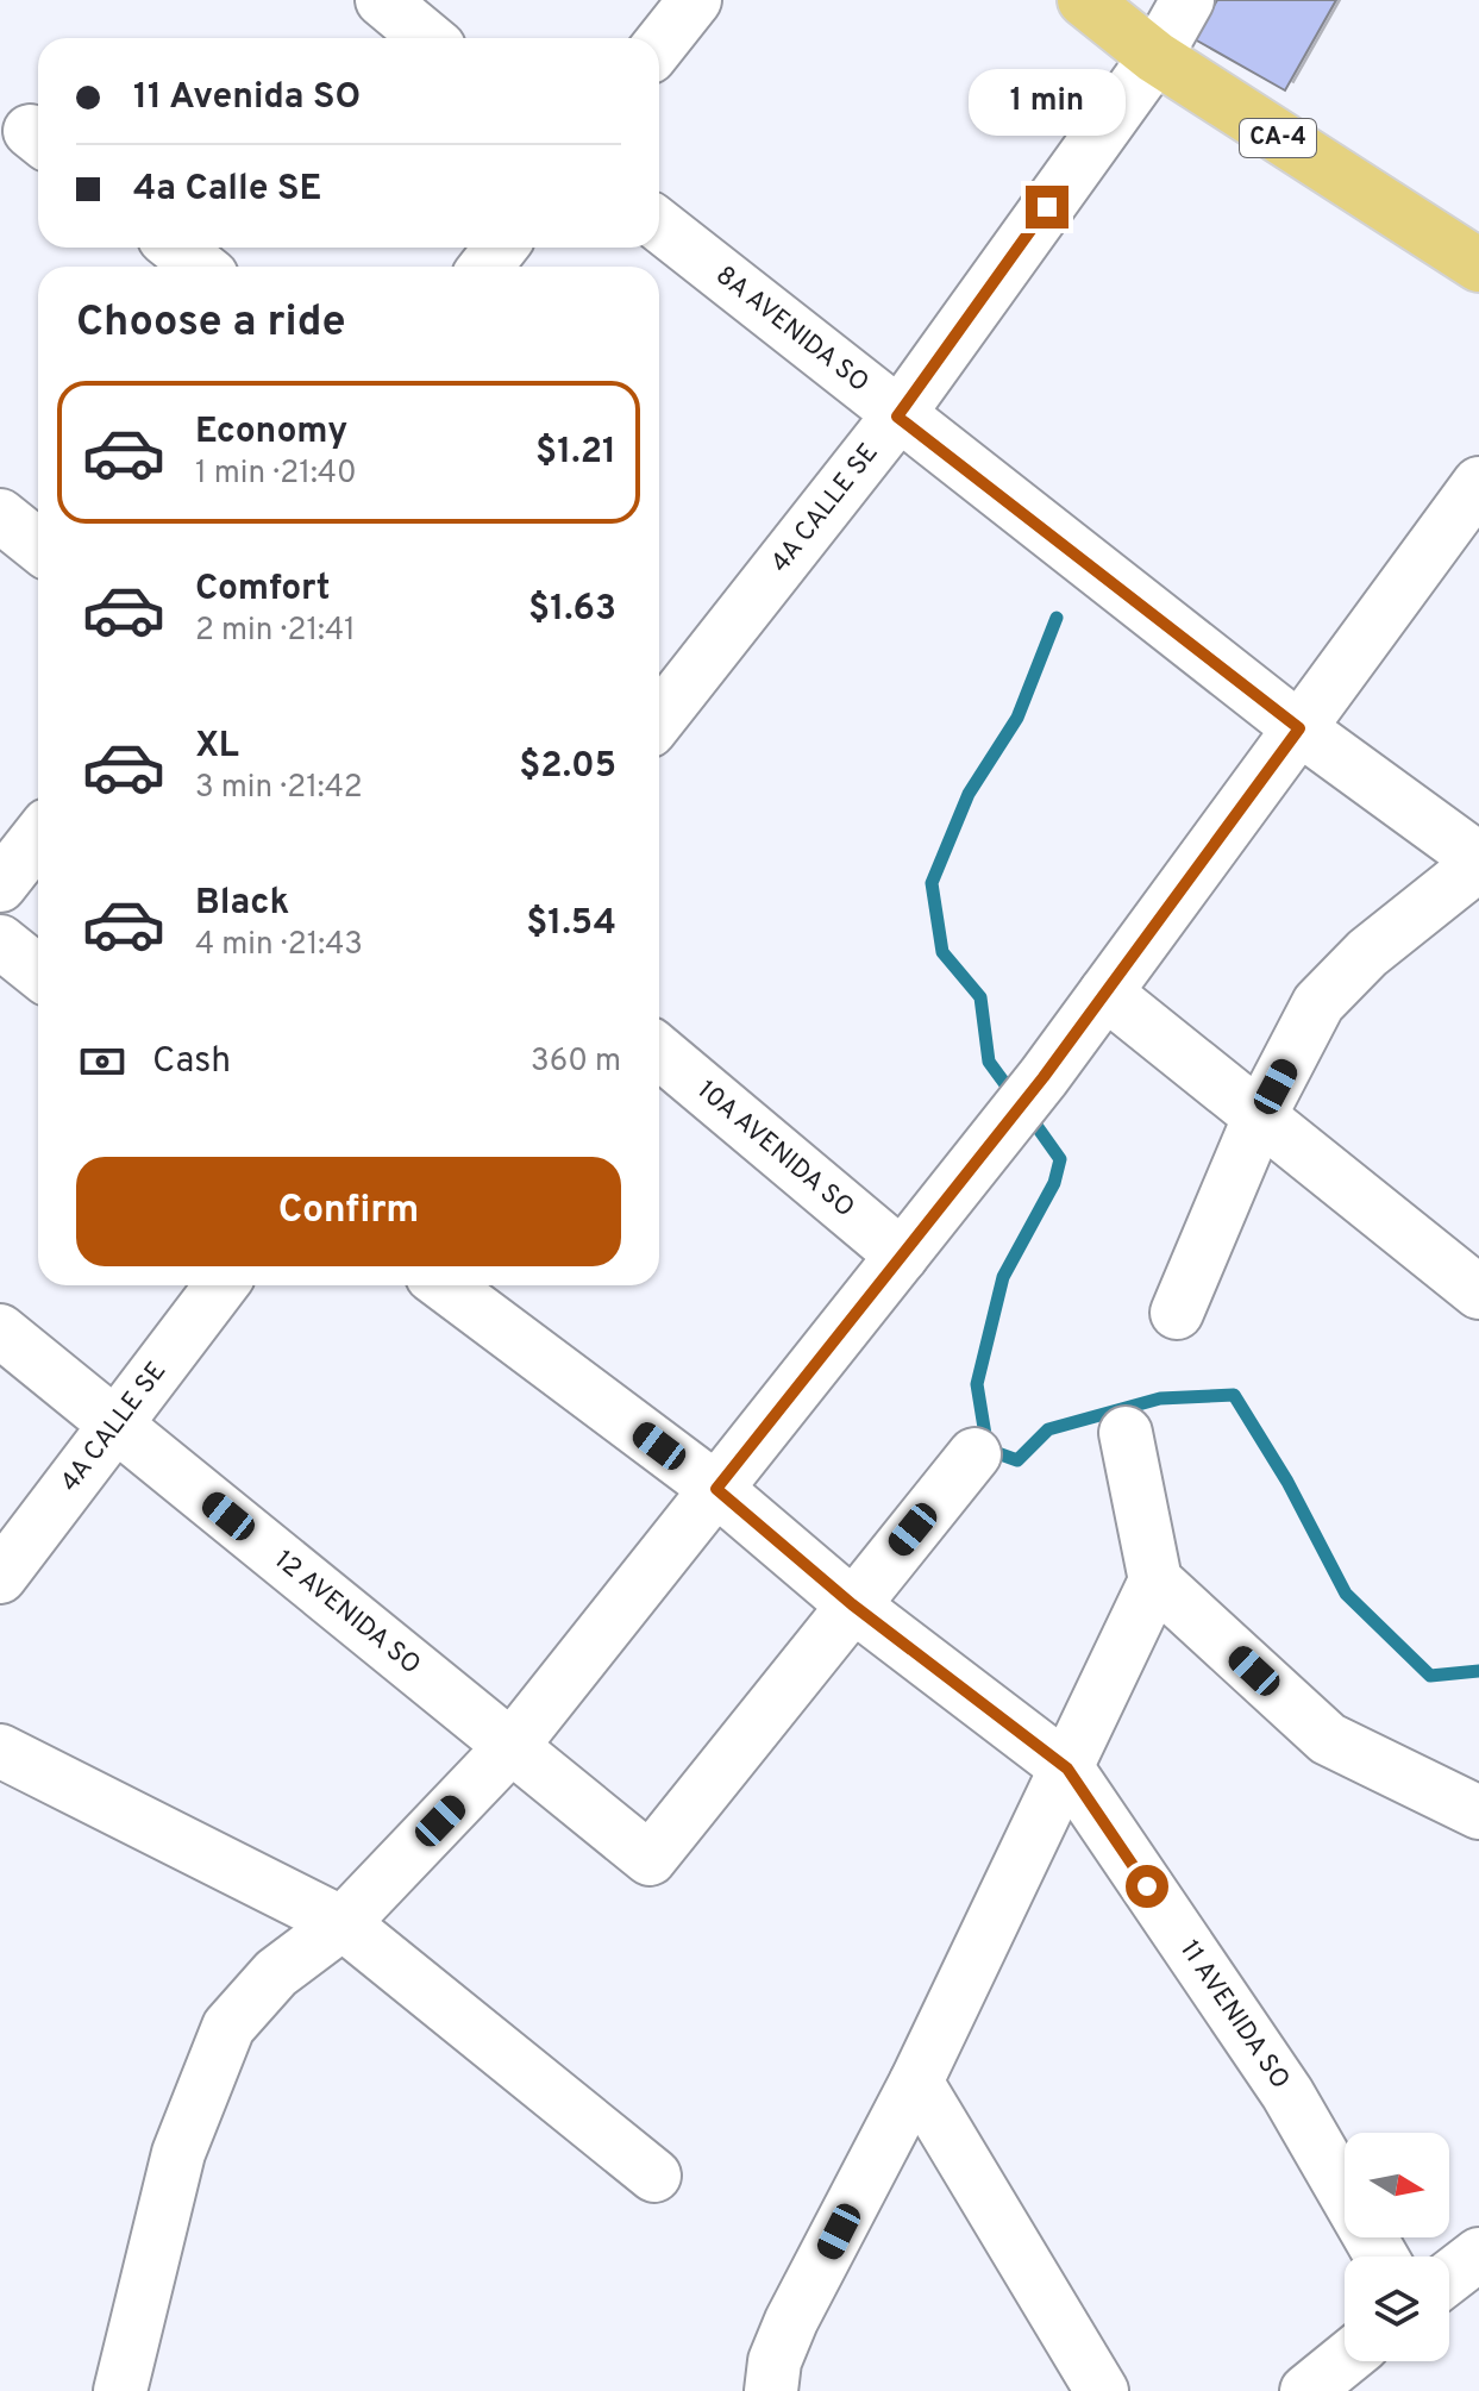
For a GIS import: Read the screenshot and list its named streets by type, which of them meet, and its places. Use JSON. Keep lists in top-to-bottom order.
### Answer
{
  "streets": {
    "main road": ["CA-4"],
    "street": [
      "8A AVENIDA SO",
      "4A CALLE SE",
      "10A AVENIDA SO",
      "12 AVENIDA SO",
      "11 AVENIDA SO"
    ]
  },
  "crossings": [
    ["CA-4", "4A CALLE SE"],
    ["8A AVENIDA SO", "4A CALLE SE"],
    ["4A CALLE SE", "12 AVENIDA SO"],
    ["12 AVENIDA SO", "11 AVENIDA SO"]
  ],
  "north": "right",
  "page": {
    "banner": ["11 Avenida SO", "4a Calle SE"],
    "bubble": "1 min",
    "heading": "Choose a ride",
    "list": [
      {
        "name": "Economy",
        "note": "1 min · 21:40",
        "value": "$1.21"
      },
      {
        "name": "Comfort",
        "note": "2 min · 21:41",
        "value": "$1.63"
      },
      {
        "name": "XL",
        "note": "3 min · 21:42",
        "value": "$2.05"
      },
      {
        "name": "Black",
        "note": "4 min · 21:43",
        "value": "$1.54"
      }
    ],
    "pay": ["Cash", "360 m"],
    "buttons": "Confirm"
  }
}
